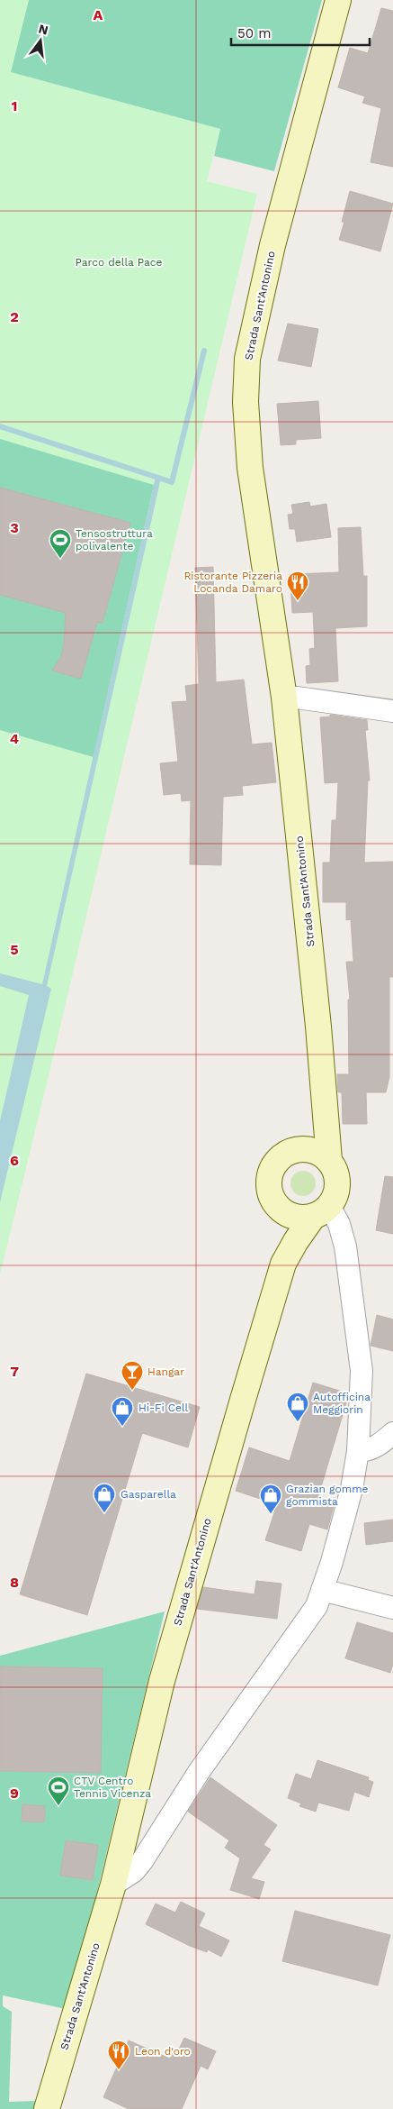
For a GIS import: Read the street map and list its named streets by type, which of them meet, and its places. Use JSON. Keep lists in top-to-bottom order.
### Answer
{
  "streets": {
    "main road": ["Strada Sant'Antonino"]
  },
  "parks": ["Parco della Pace"],
  "places": {
    "sports": ["Tensostruttura polivalente", "CTV Centro Tennis Vicenza"],
    "restaurant": ["Ristorante Pizzeria Locanda Damaro", "Leon d'oro"],
    "bar": ["Hangar"],
    "shop": [
      "Autofficina Meggiorin",
      "Hi-Fi Cell",
      "Gasparella",
      "Grazian gomme gommista"
    ]
  },
  "scale_bar": "50 m",
  "north": "top",
  "grid": {
    "columns": ["A"],
    "rows": [
      "1",
      "2",
      "3",
      "4",
      "5",
      "6",
      "7",
      "8",
      "9"
    ]
  }
}
